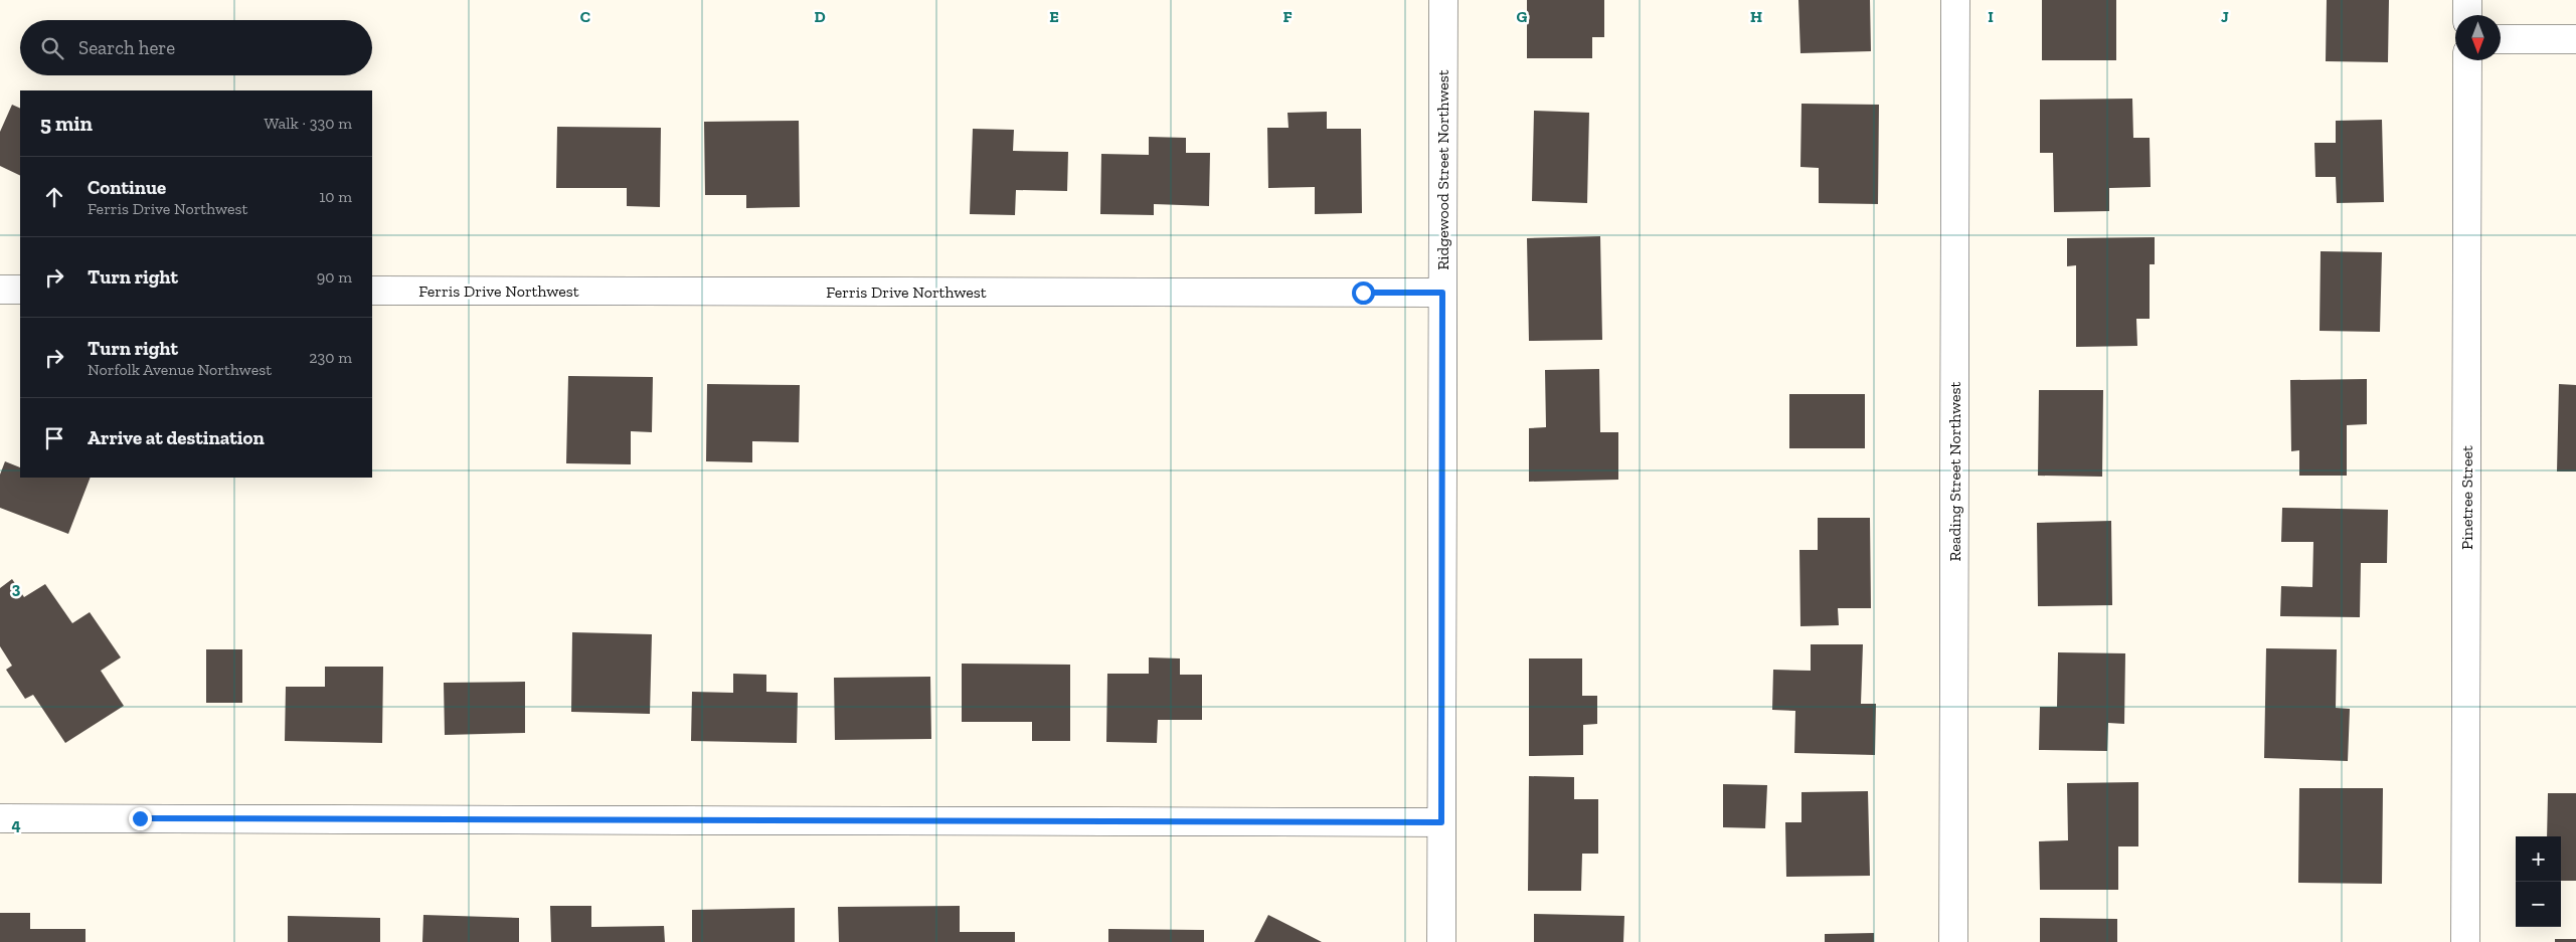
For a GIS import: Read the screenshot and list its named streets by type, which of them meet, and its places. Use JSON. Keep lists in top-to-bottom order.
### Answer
{
  "streets": {
    "street": [
      "Ridgewood Street Northwest",
      "Ferris Drive Northwest",
      "Reading Street Northwest",
      "Pinetree Street"
    ]
  },
  "crossings": [
    ["Ridgewood Street Northwest", "Ferris Drive Northwest"]
  ],
  "north": "bottom",
  "page": {
    "search": "Search here",
    "heading": ["5 min", "Walk · 330 m"],
    "list": [
      ["Continue", "Ferris Drive Northwest", "10 m"],
      ["Turn right", "90 m"],
      ["Turn right", "Norfolk Avenue Northwest", "230 m"],
      "Arrive at destination"
    ],
    "map_buttons": ["+", "−"]
  },
  "grid": {
    "columns": [
      "C",
      "D",
      "E",
      "F",
      "G",
      "H",
      "I",
      "J"
    ],
    "rows": ["3", "4"]
  }
}
